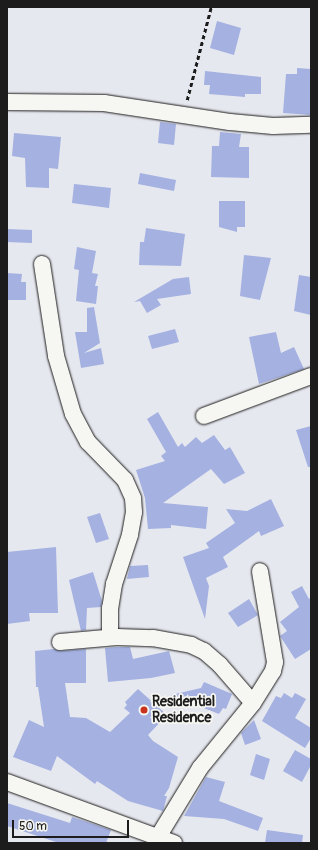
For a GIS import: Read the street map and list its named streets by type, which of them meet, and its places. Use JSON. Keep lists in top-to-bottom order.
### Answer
{
  "places": ["Residential Residence"],
  "scale_bar": "50 m"
}
